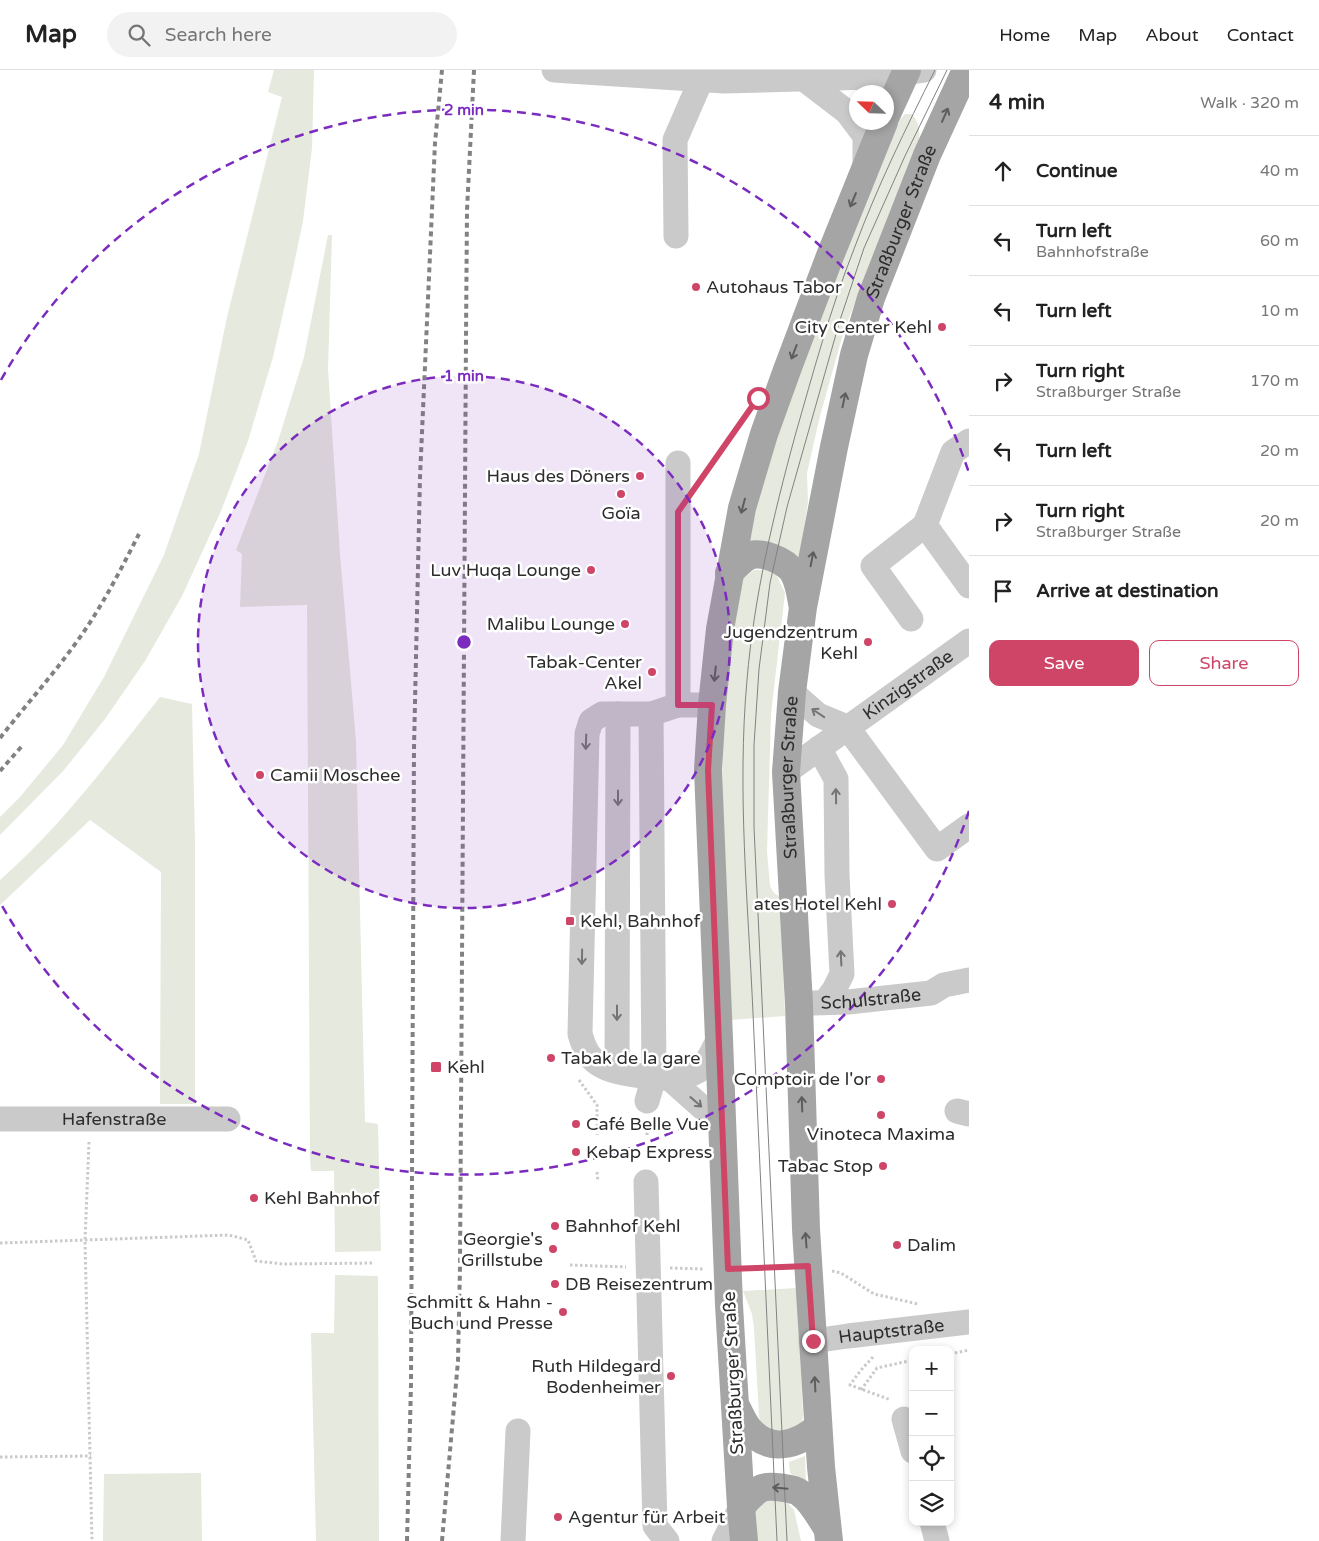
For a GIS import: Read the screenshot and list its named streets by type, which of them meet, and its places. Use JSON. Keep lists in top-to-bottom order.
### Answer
{
  "streets": {
    "main road": ["Straßburger Straße"],
    "street": [
      "Kinzigstraße",
      "Schulstraße",
      "Hafenstraße",
      "Hauptstraße"
    ]
  },
  "crossings": [
    ["Straßburger Straße", "Kinzigstraße"],
    ["Straßburger Straße", "Schulstraße"],
    ["Straßburger Straße", "Hauptstraße"]
  ],
  "places": {
    "other": [
      "Autohaus Tabor",
      "City Center Kehl",
      "Haus des Döners",
      "Goïa",
      "Luv Huqa Lounge",
      "Malibu Lounge",
      "Jugendzentrum Kehl",
      "Tabak-Center Akel",
      "Camii Moschee",
      "ates Hotel Kehl",
      "Tabak de la gare",
      "Comptoir de l'or",
      "Vinoteca Maxima",
      "Café Belle Vue",
      "Kebap Express",
      "Tabac Stop",
      "Kehl Bahnhof",
      "Bahnhof Kehl",
      "Dalim",
      "Georgie's Grillstube",
      "DB Reisezentrum",
      "Schmitt & Hahn - Buch und Presse",
      "Ruth Hildegard Bodenheimer",
      "Agentur für Arbeit"
    ],
    "transit": ["Kehl, Bahnhof", "Kehl"]
  },
  "north": "top left",
  "page": {
    "header": "Map",
    "search": "Search here",
    "nav": [
      "Home",
      "Map",
      "About",
      "Contact"
    ],
    "heading": ["4 min", "Walk · 320 m"],
    "list": [
      ["Continue", "40 m"],
      ["Turn left", "Bahnhofstraße", "60 m"],
      ["Turn left", "10 m"],
      ["Turn right", "Straßburger Straße", "170 m"],
      ["Turn left", "20 m"],
      ["Turn right", "Straßburger Straße", "20 m"],
      "Arrive at destination"
    ],
    "buttons": ["Save", "Share"],
    "map_buttons": ["+", "−"]
  },
  "rings": ["2 min", "1 min"]
}
